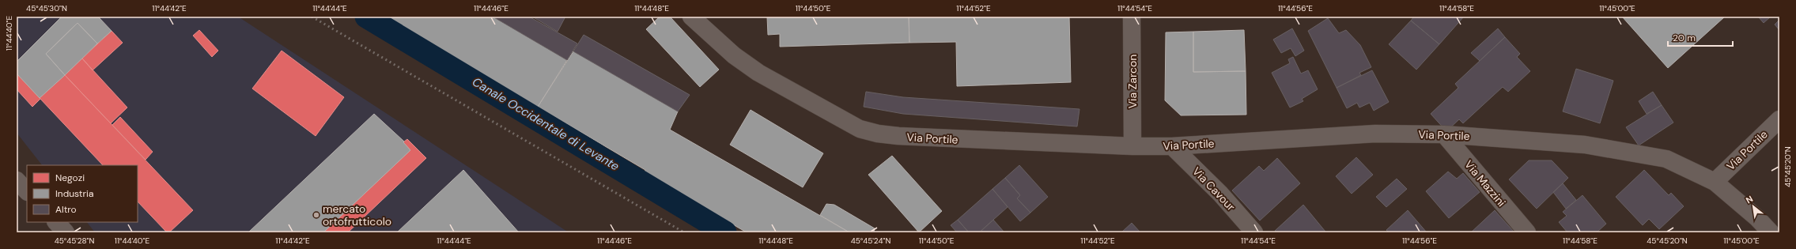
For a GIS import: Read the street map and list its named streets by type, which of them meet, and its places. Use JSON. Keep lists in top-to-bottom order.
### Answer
{
  "streets": {
    "street": [
      "Via Zarcon",
      "Via Portile",
      "Via Mazzini",
      "Via Cavour"
    ]
  },
  "crossings": [
    ["Via Zarcon", "Via Portile"],
    ["Via Portile", "Via Mazzini"],
    ["Via Portile", "Via Cavour"]
  ],
  "water": ["Canale Occidentale di Levante"],
  "places": ["mercato ortofrutticolo"],
  "legend": ["Negozi", "Industria", "Altro"],
  "scale_bar": "20 m",
  "north": "top left",
  "coordinates": [
    "45°45'30\"N",
    "11°44'42\"E",
    "11°44'44\"E",
    "11°44'46\"E",
    "11°44'48\"E",
    "11°44'50\"E",
    "11°44'52\"E",
    "11°44'54\"E",
    "11°44'56\"E",
    "11°44'58\"E",
    "11°45'00\"E",
    "11°44'40\"E",
    "45°45'20\"N",
    "45°45'28\"N",
    "45°45'24\"N"
  ]
}
